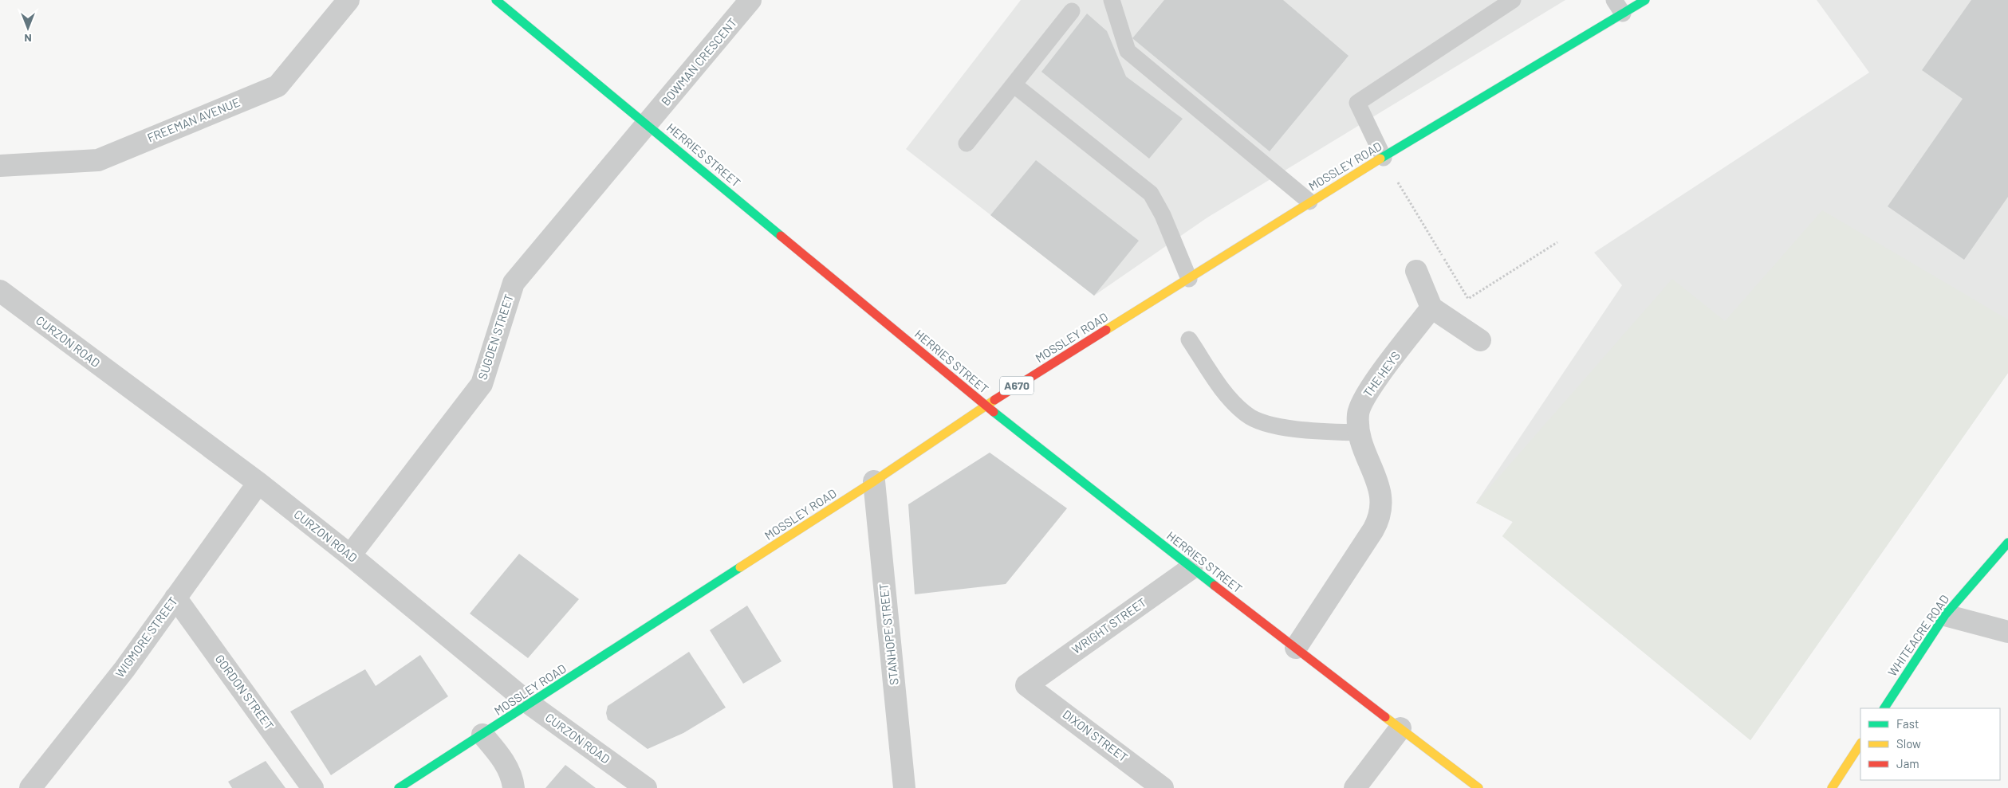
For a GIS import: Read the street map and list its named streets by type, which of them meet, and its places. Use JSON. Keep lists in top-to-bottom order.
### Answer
{
  "streets": {
    "main road": [
      "HERRIES STREET",
      "MOSSLEY ROAD",
      "A670",
      "WHITEACRE ROAD"
    ],
    "street": [
      "BOWMAN CRESCENT",
      "FREEMAN AVENUE",
      "SUGDEN STREET",
      "CURZON ROAD",
      "THE HEYS",
      "WRIGHT STREET",
      "STANHOPE STREET",
      "WIGMORE STREET",
      "GORDON STREET",
      "DIXON STREET"
    ]
  },
  "crossings": [
    ["BOWMAN CRESCENT", "HERRIES STREET"],
    ["BOWMAN CRESCENT", "SUGDEN STREET"],
    ["HERRIES STREET", "MOSSLEY ROAD"],
    ["HERRIES STREET", "SUGDEN STREET"],
    ["HERRIES STREET", "THE HEYS"],
    ["HERRIES STREET", "WRIGHT STREET"],
    ["MOSSLEY ROAD", "CURZON ROAD"],
    ["MOSSLEY ROAD", "STANHOPE STREET"],
    ["SUGDEN STREET", "CURZON ROAD"],
    ["CURZON ROAD", "WIGMORE STREET"],
    ["WRIGHT STREET", "DIXON STREET"],
    ["WIGMORE STREET", "GORDON STREET"]
  ],
  "legend": ["Fast", "Slow", "Jam"],
  "north": "bottom"
}
